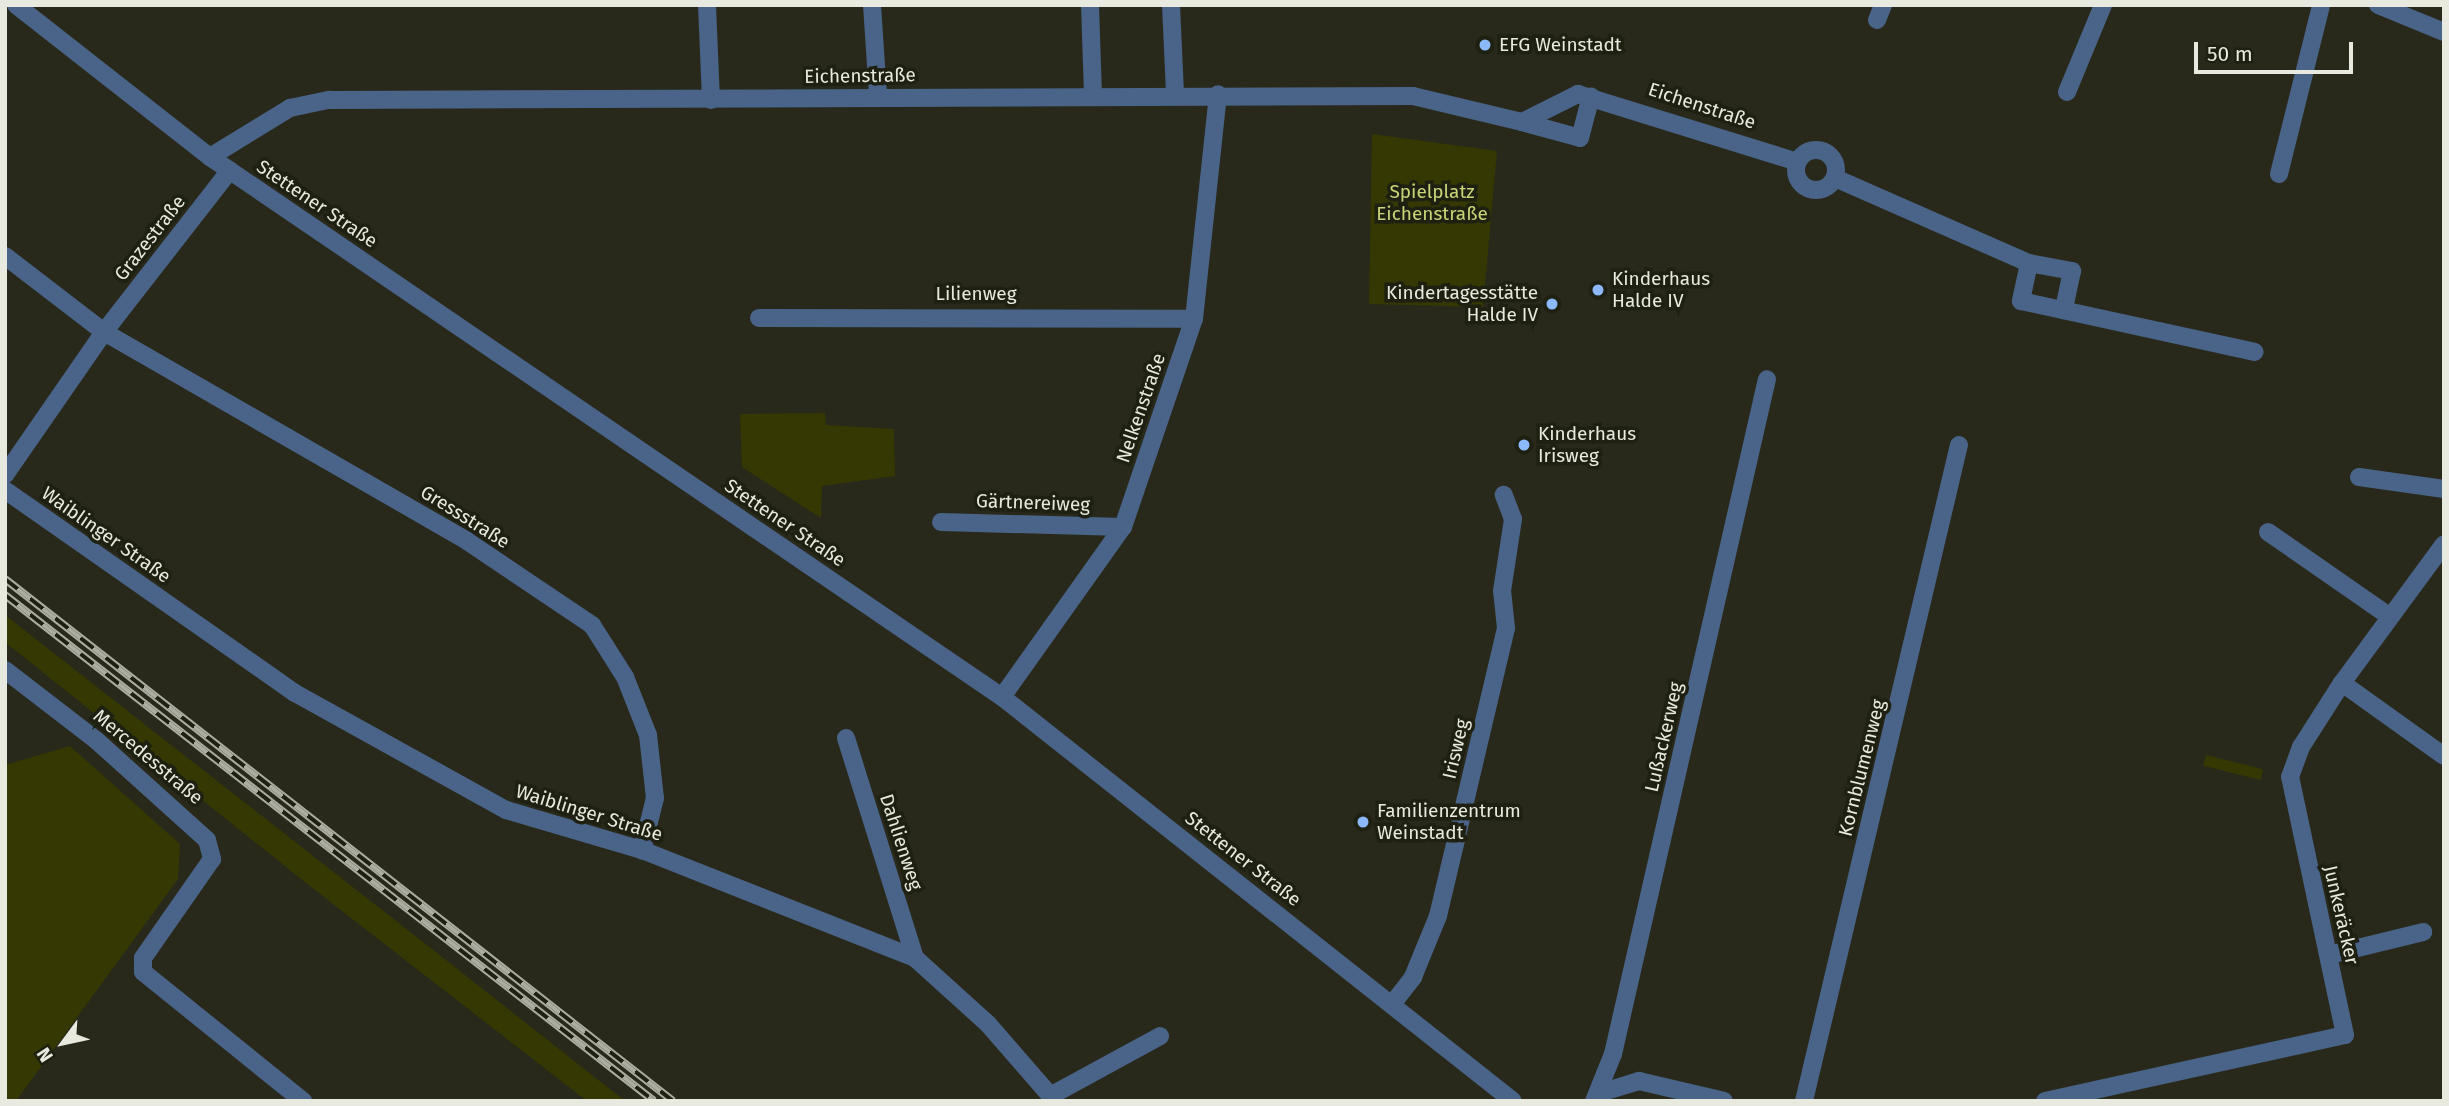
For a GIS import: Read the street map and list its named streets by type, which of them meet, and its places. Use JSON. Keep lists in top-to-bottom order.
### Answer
{
  "streets": {
    "street": [
      "Eichenstraße",
      "Stettener Straße",
      "Grazestraße",
      "Lilienweg",
      "Nelkenstraße",
      "Gärtnereiweg",
      "Gressstraße",
      "Waiblinger Straße",
      "Lußackerweg",
      "Irisweg",
      "Mercedesstraße",
      "Kornblumenweg",
      "Dahlienweg",
      "Junkeräcker"
    ]
  },
  "crossings": [
    ["Eichenstraße", "Stettener Straße"],
    ["Eichenstraße", "Nelkenstraße"],
    ["Stettener Straße", "Grazestraße"],
    ["Stettener Straße", "Nelkenstraße"],
    ["Stettener Straße", "Irisweg"],
    ["Grazestraße", "Gressstraße"],
    ["Lilienweg", "Nelkenstraße"],
    ["Nelkenstraße", "Gärtnereiweg"],
    ["Gressstraße", "Waiblinger Straße"],
    ["Waiblinger Straße", "Dahlienweg"]
  ],
  "parks": ["Spielplatz Eichenstraße"],
  "places": [
    "EFG Weinstadt",
    "Kinderhaus Halde IV",
    "Kindertagesstätte Halde IV",
    "Kinderhaus Irisweg",
    "Familienzentrum Weinstadt"
  ],
  "scale_bar": "50 m",
  "north": "bottom left"
}
